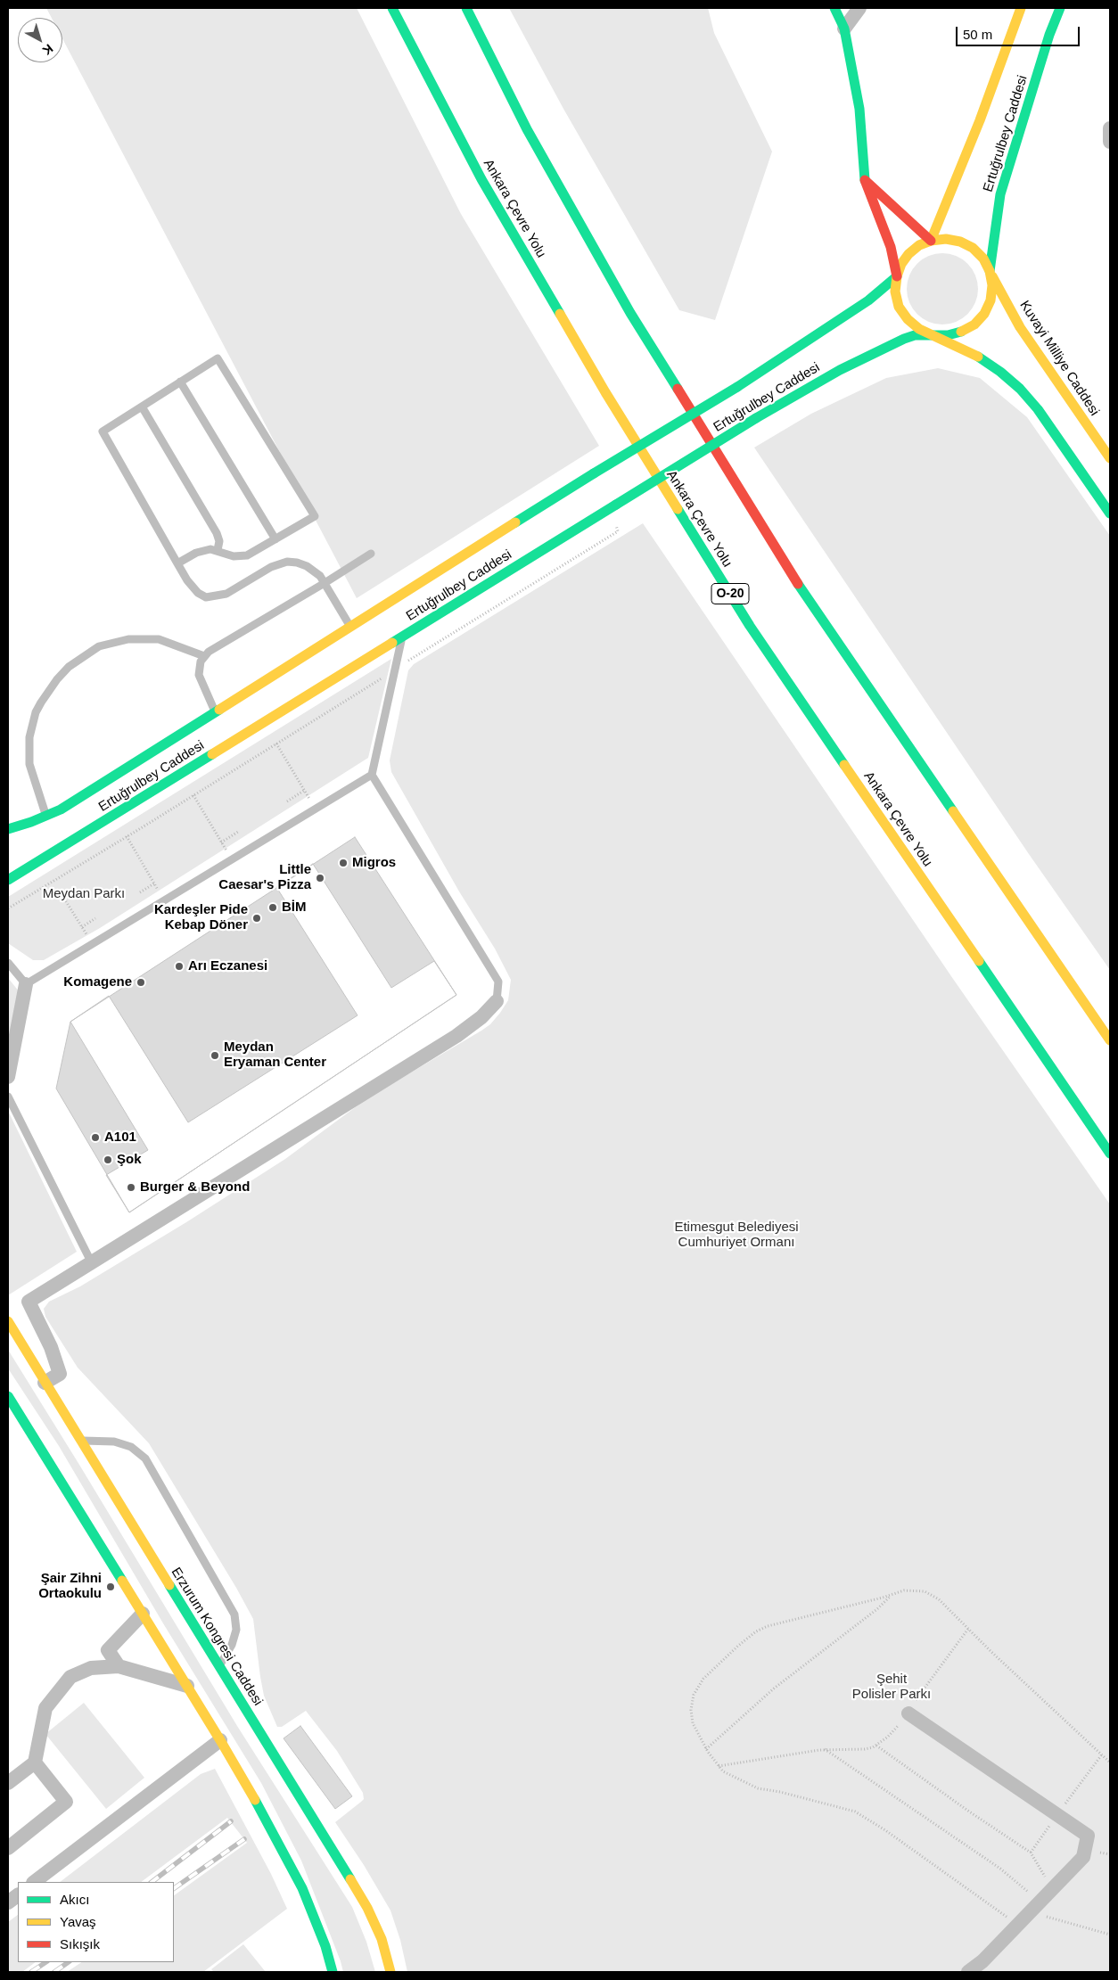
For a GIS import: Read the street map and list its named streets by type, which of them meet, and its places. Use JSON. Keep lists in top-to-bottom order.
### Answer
{
  "streets": {
    "main road": [
      "Ertuğrulbey Caddesi",
      "Ankara Çevre Yolu",
      "Kuvayi Milliye Caddesi",
      "O-20",
      "Erzurum Kongresi Caddesi"
    ]
  },
  "crossings": [
    ["Ertuğrulbey Caddesi", "Kuvayi Milliye Caddesi"]
  ],
  "parks": ["Meydan Parkı", "Etimesgut Belediyesi Cumhuriyet Ormanı", "Şehit Polisler Parkı"],
  "places": [
    "Migros",
    "Little Caesar's Pizza",
    "BİM",
    "Kardeşler Pide Kebap Döner",
    "Arı Eczanesi",
    "Komagene",
    "Meydan Eryaman Center",
    "A101",
    "Şok",
    "Burger & Beyond",
    "Şair Zihni Ortaokulu"
  ],
  "legend": ["Akıcı", "Yavaş", "Sıkışık"],
  "scale_bar": "50 m",
  "north": "bottom right"
}
